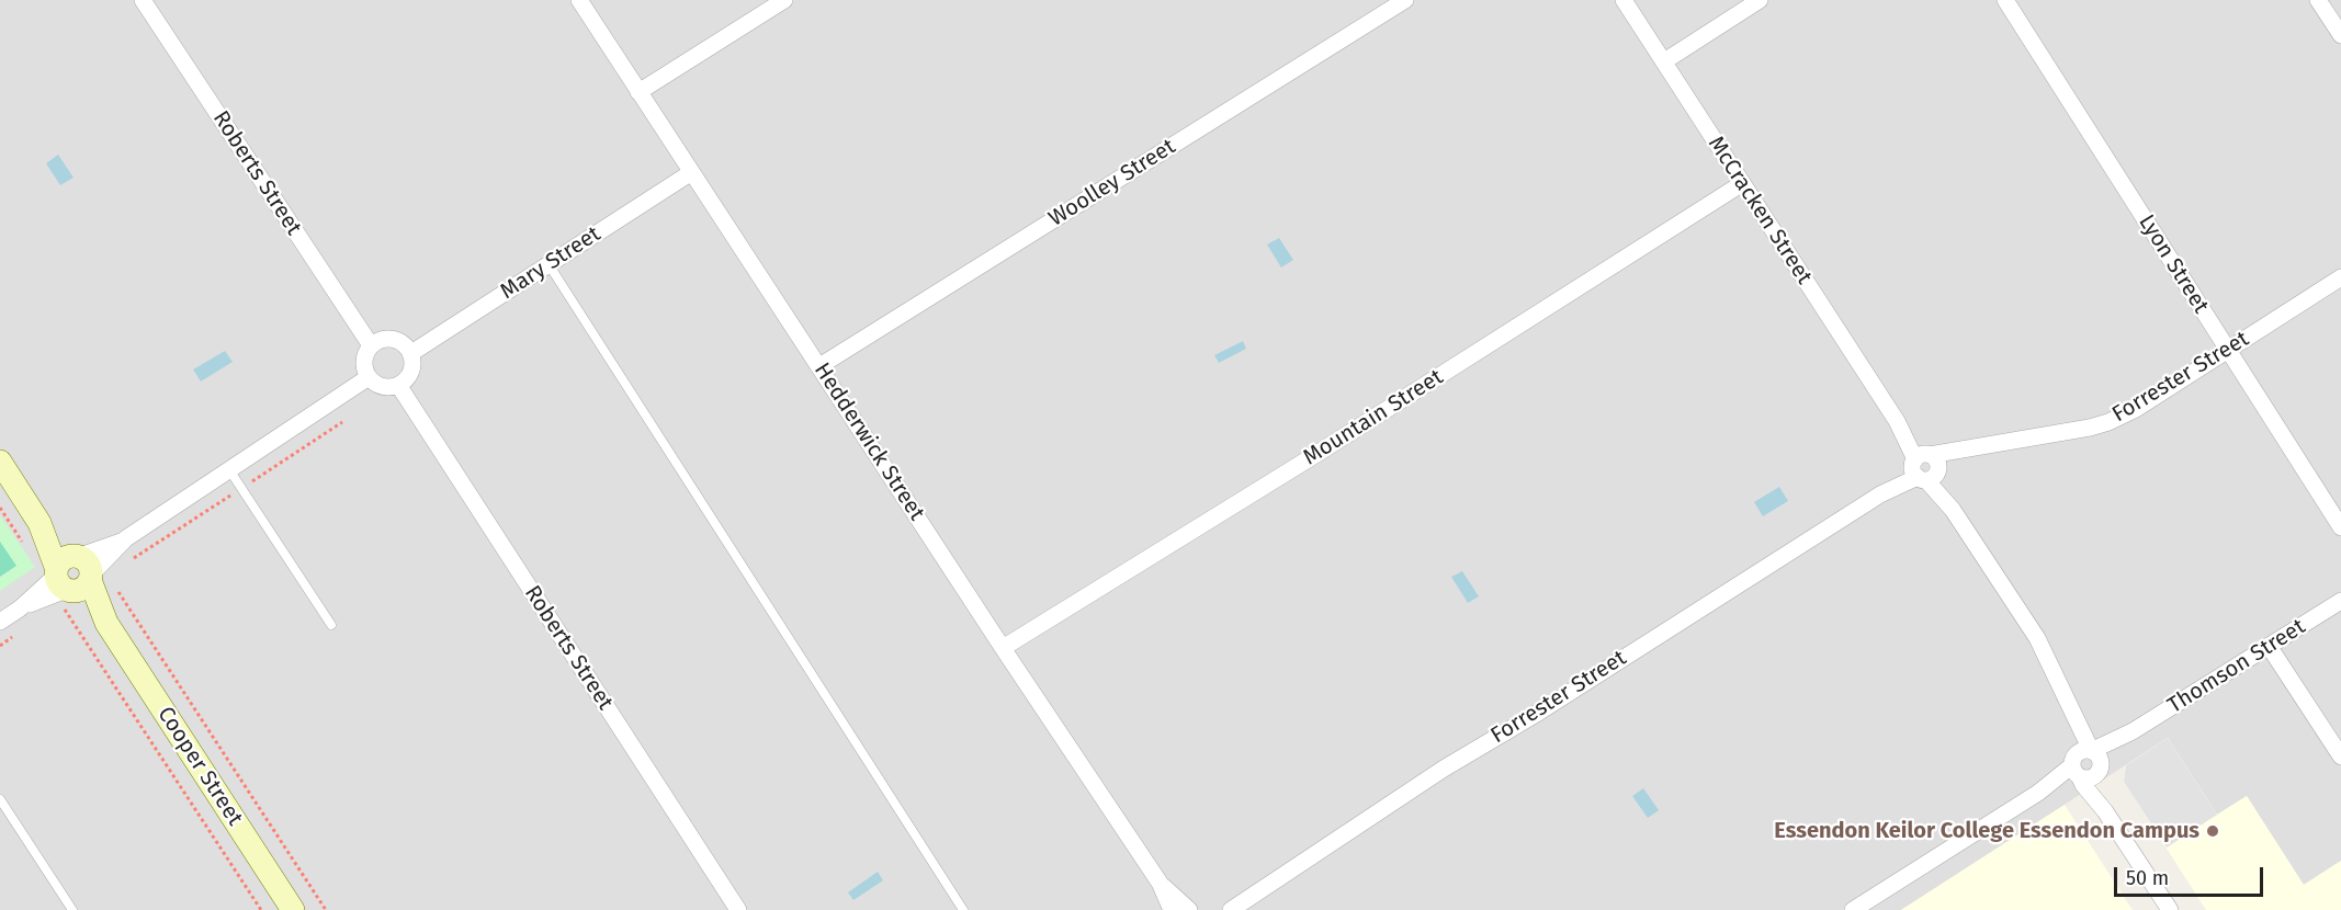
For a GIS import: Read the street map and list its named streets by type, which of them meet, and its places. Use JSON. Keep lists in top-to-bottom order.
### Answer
{
  "streets": {
    "street": [
      "Roberts Street",
      "Woolley Street",
      "McCracken Street",
      "Mary Street",
      "Lyon Street",
      "Forrester Street",
      "Mountain Street",
      "Hedderwick Street",
      "Thomson Street",
      "Cooper Street"
    ]
  },
  "crossings": [
    ["Roberts Street", "Mary Street"],
    ["Woolley Street", "Hedderwick Street"],
    ["McCracken Street", "Forrester Street"],
    ["McCracken Street", "Mountain Street"],
    ["McCracken Street", "Thomson Street"],
    ["Mary Street", "Hedderwick Street"],
    ["Lyon Street", "Forrester Street"],
    ["Mountain Street", "Hedderwick Street"]
  ],
  "places": ["Essendon Keilor College Essendon Campus"],
  "scale_bar": "50 m"
}
